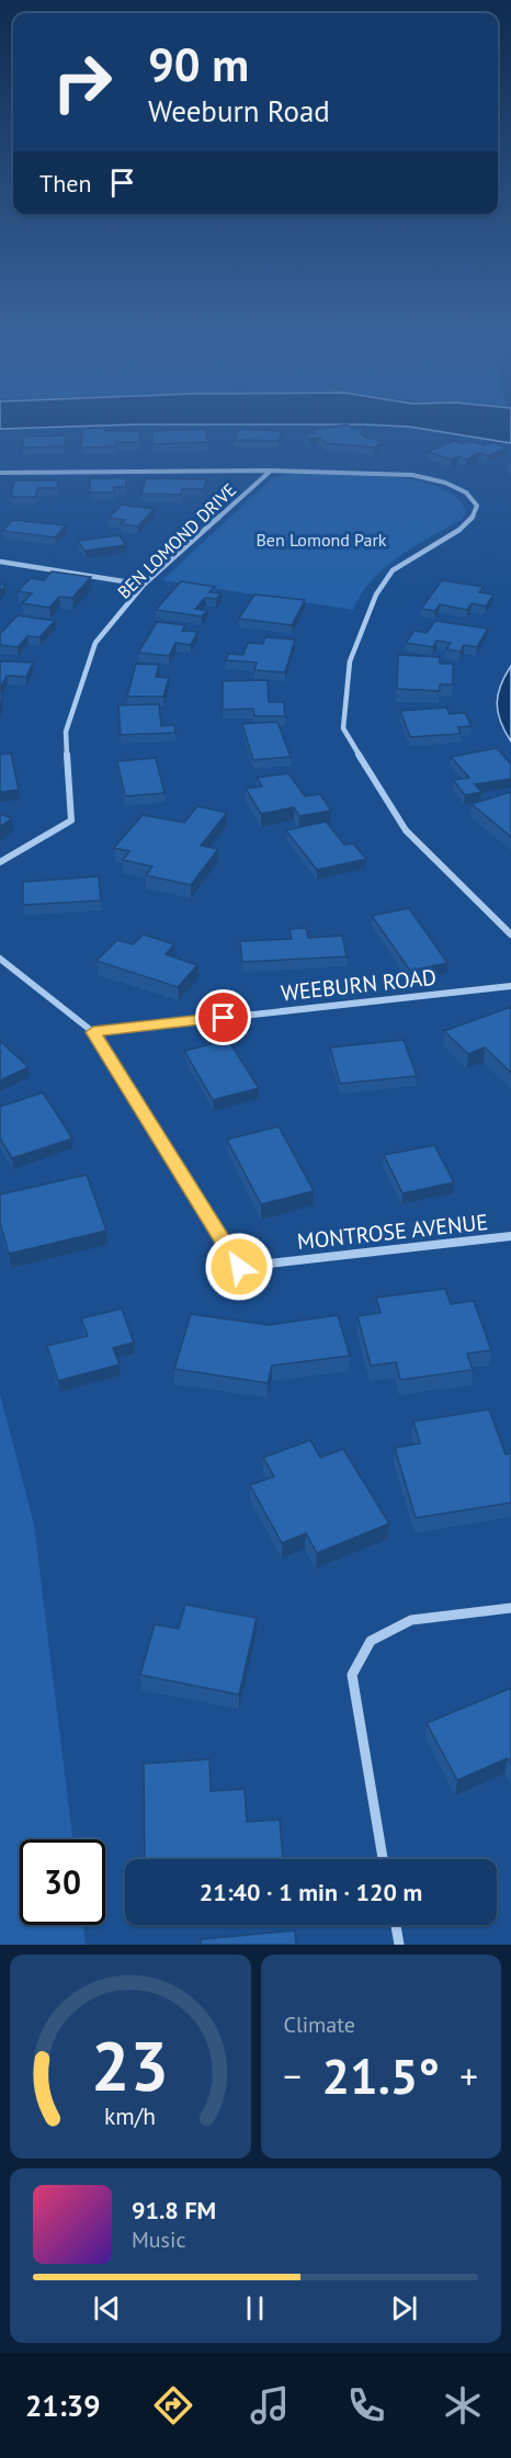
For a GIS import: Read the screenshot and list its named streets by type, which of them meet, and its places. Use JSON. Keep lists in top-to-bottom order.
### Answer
{
  "streets": {
    "street": ["BEN LOMOND DRIVE", "WEEBURN ROAD", "MONTROSE AVENUE"]
  },
  "crossings": [
    ["WEEBURN ROAD", "MONTROSE AVENUE"]
  ],
  "parks": ["Ben Lomond Park"],
  "page": {
    "turn": ["90 m", "Weeburn Road"],
    "then": "Then",
    "limit": "30",
    "trip": "21:40 · 1 min · 120 m",
    "tile": "Climate",
    "heat": ["−", "21.5°", "+"],
    "song": ["91.8 FM", "Music"],
    "tabs": "21:39",
    "gauge": ["23", "km/h"]
  }
}
